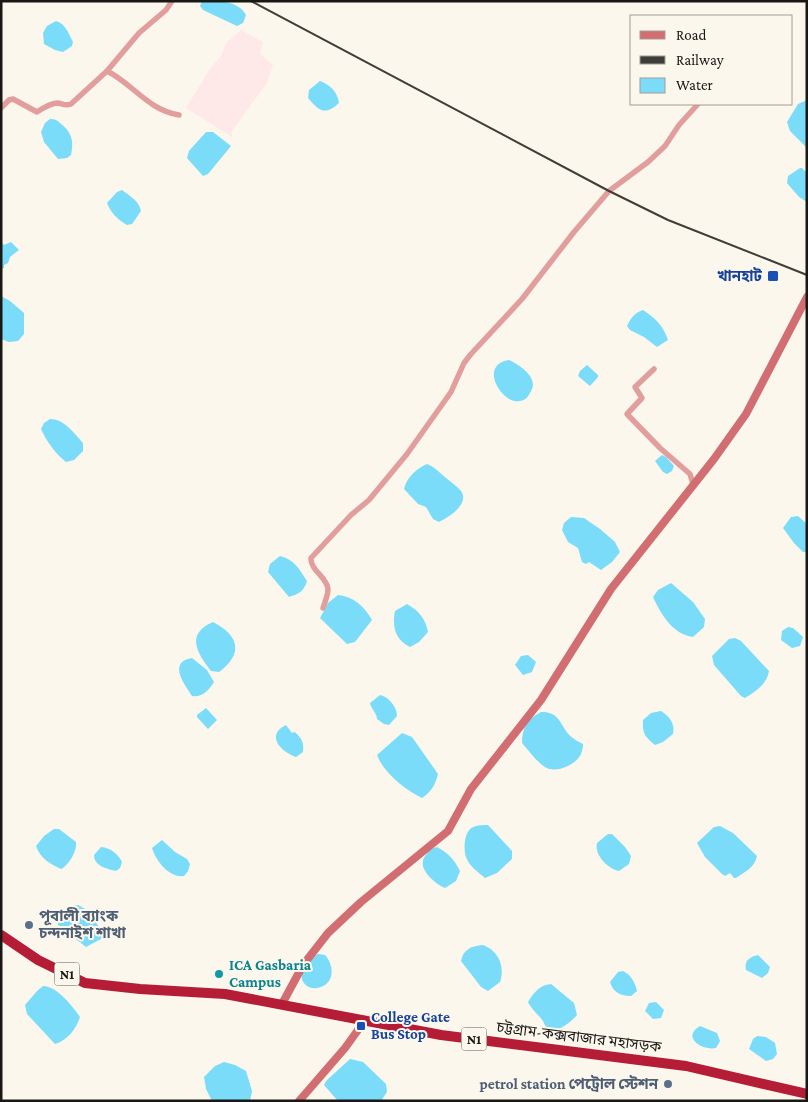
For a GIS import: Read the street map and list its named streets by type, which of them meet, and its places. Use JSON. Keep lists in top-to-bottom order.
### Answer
{
  "streets": {
    "highway": ["N1", "চট্টগ্রাম-কক্সবাজার মহাসড়ক"]
  },
  "places": {
    "transit": ["খানহাট", "College Gate Bus Stop"],
    "other": ["পূবালী ব্যাংক চন্দনাইশ শাখা", "ICA Gasbaria Campus", "petrol station পেট্রোল স্টেশন"]
  },
  "legend": ["Road", "Railway", "Water"]
}
